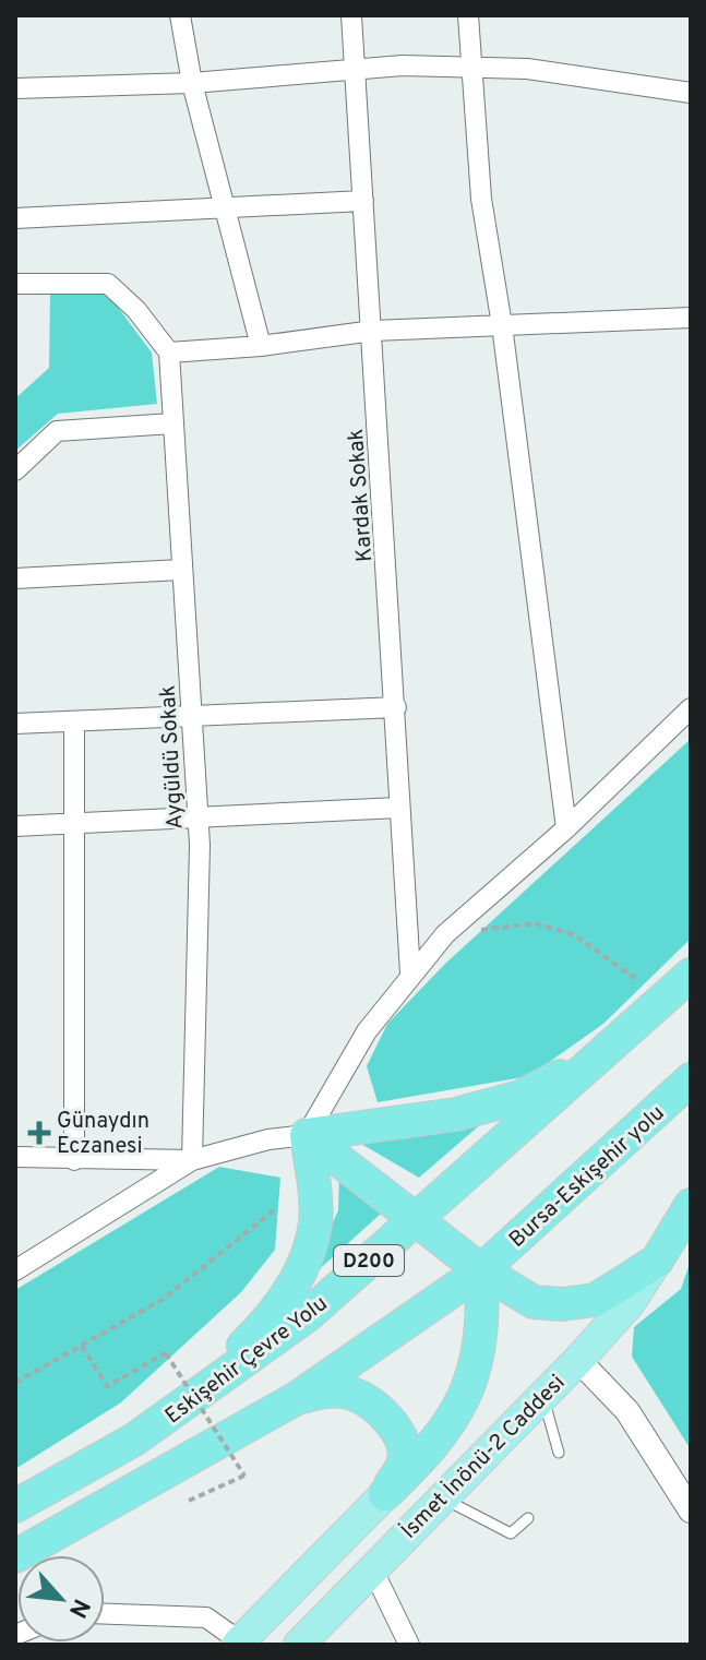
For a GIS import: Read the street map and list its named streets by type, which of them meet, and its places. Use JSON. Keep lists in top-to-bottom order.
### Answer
{
  "streets": {
    "highway": ["Bursa-Eskişehir yolu", "D200", "Eskişehir Çevre Yolu"],
    "main road": ["İsmet İnönü-2 Caddesi"],
    "street": ["Kardak Sokak", "Aygüldü Sokak"]
  },
  "places": {
    "health": ["Günaydın Eczanesi"]
  },
  "north": "bottom right"
}
